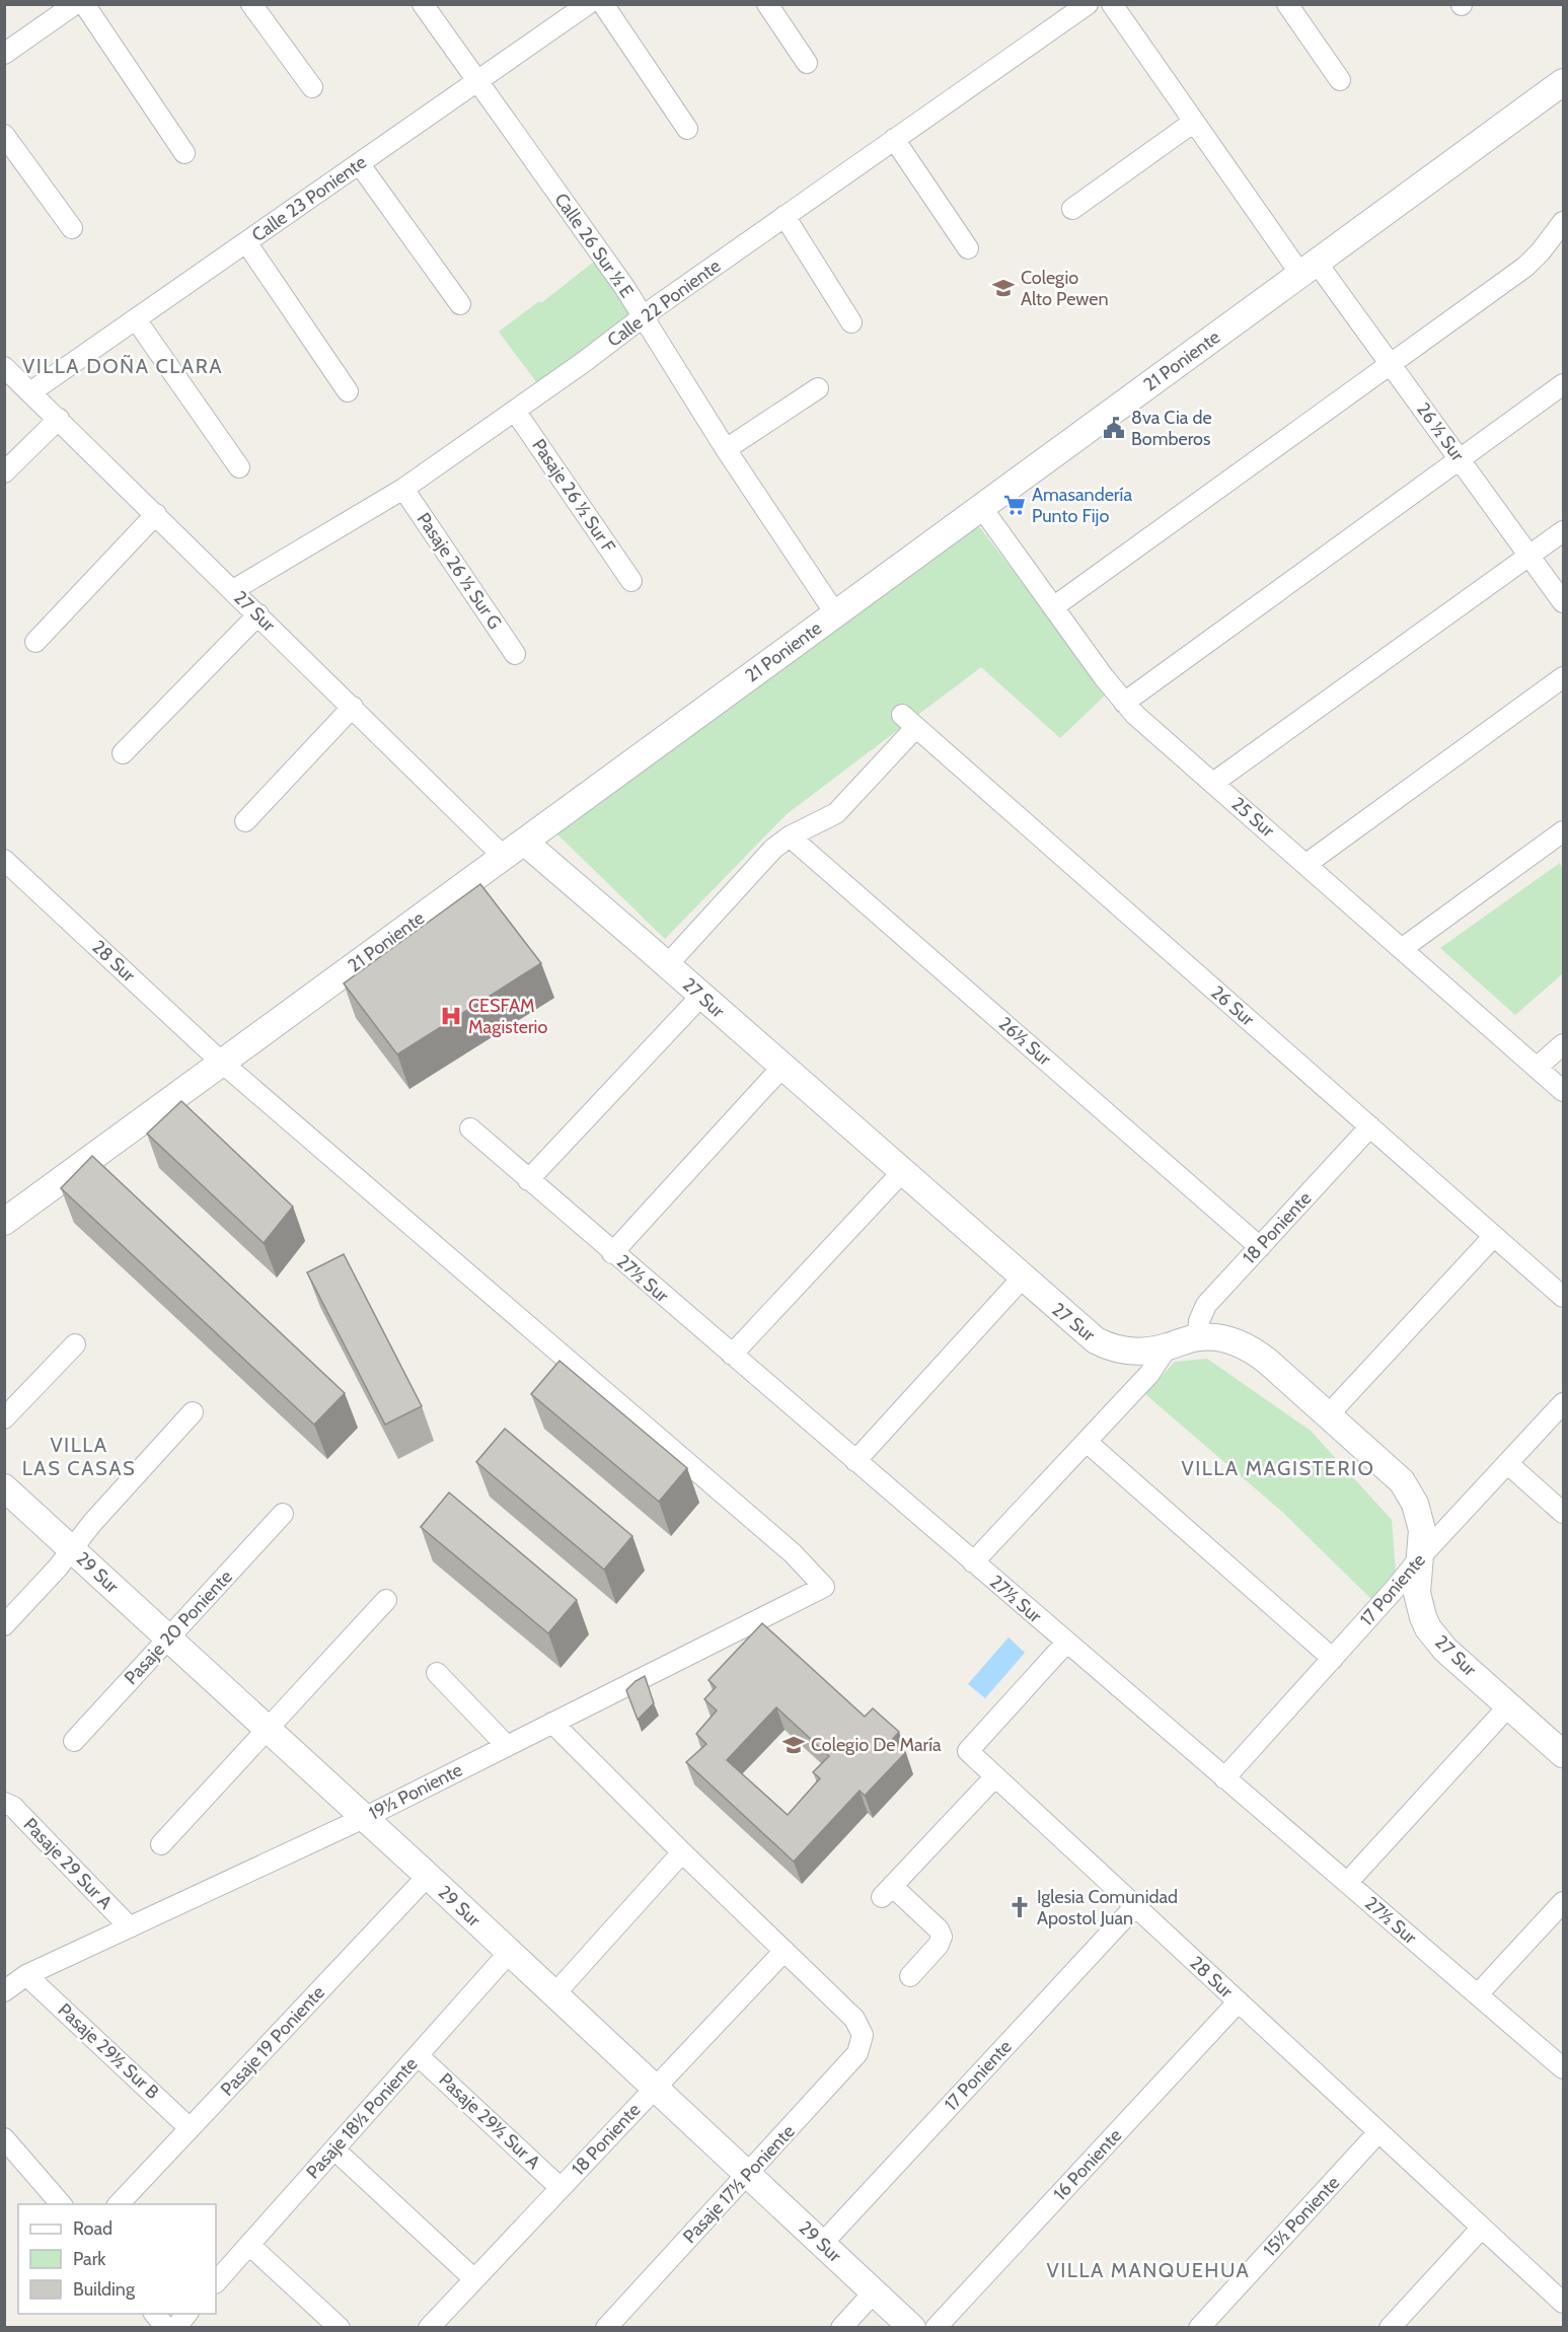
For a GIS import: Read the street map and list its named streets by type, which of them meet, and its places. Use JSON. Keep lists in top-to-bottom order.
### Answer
{
  "streets": {
    "street": [
      "Calle 23 Poniente",
      "Calle 26 Sur ½ E",
      "Calle 22 Poniente",
      "21 Poniente",
      "26 ½ Sur",
      "Pasaje 26 ½ Sur F",
      "Pasaje 26 ½ Sur G",
      "27 Sur",
      "25 Sur",
      "28 Sur",
      "26 Sur",
      "26½ Sur",
      "18 Poniente",
      "27½ Sur",
      "29 Sur",
      "17 Poniente",
      "Pasaje 20 Poniente",
      "19½ Poniente",
      "Pasaje 29 Sur A",
      "Pasaje 19 Poniente",
      "Pasaje 29½ Sur B",
      "Pasaje 18½ Poniente",
      "Pasaje 29½ Sur A",
      "16 Poniente",
      "Pasaje 17½ Poniente",
      "15½ Poniente"
    ]
  },
  "crossings": [
    ["Calle 23 Poniente", "Calle 26 Sur ½ E"],
    ["Calle 23 Poniente", "27 Sur"],
    ["Calle 26 Sur ½ E", "Calle 22 Poniente"],
    ["Calle 26 Sur ½ E", "21 Poniente"],
    ["Calle 22 Poniente", "Pasaje 26 ½ Sur F"],
    ["Calle 22 Poniente", "Pasaje 26 ½ Sur G"],
    ["Calle 22 Poniente", "27 Sur"],
    ["21 Poniente", "26 ½ Sur"],
    ["21 Poniente", "27 Sur"],
    ["21 Poniente", "25 Sur"],
    ["21 Poniente", "28 Sur"],
    ["27 Sur", "18 Poniente"],
    ["27 Sur", "17 Poniente"],
    ["28 Sur", "27½ Sur"],
    ["28 Sur", "17 Poniente"],
    ["28 Sur", "19½ Poniente"],
    ["28 Sur", "16 Poniente"],
    ["28 Sur", "15½ Poniente"],
    ["26 Sur", "26½ Sur"],
    ["26 Sur", "18 Poniente"],
    ["26½ Sur", "18 Poniente"],
    ["18 Poniente", "29 Sur"],
    ["18 Poniente", "Pasaje 29½ Sur A"],
    ["18 Poniente", "Pasaje 17½ Poniente"],
    ["27½ Sur", "17 Poniente"],
    ["29 Sur", "17 Poniente"],
    ["29 Sur", "Pasaje 20 Poniente"],
    ["29 Sur", "19½ Poniente"],
    ["29 Sur", "Pasaje 19 Poniente"],
    ["29 Sur", "Pasaje 18½ Poniente"],
    ["29 Sur", "Pasaje 17½ Poniente"],
    ["19½ Poniente", "Pasaje 29 Sur A"],
    ["19½ Poniente", "Pasaje 29½ Sur B"],
    ["Pasaje 19 Poniente", "Pasaje 29½ Sur B"],
    ["Pasaje 18½ Poniente", "Pasaje 29½ Sur A"]
  ],
  "districts": [
    "VILLA DOÑA CLARA",
    "VILLA LAS CASAS",
    "VILLA MAGISTERIO",
    "VILLA MANQUEHUA"
  ],
  "places": {
    "school or university": ["Colegio Alto Pewen", "Colegio De María"],
    "public building": ["8va Cia de Bomberos"],
    "supermarket": ["Amasandería Punto Fijo"],
    "hospital": ["CESFAM Magisterio"],
    "church": ["Iglesia Comunidad Apostol Juan"]
  },
  "legend": ["Road", "Park", "Building"]
}
